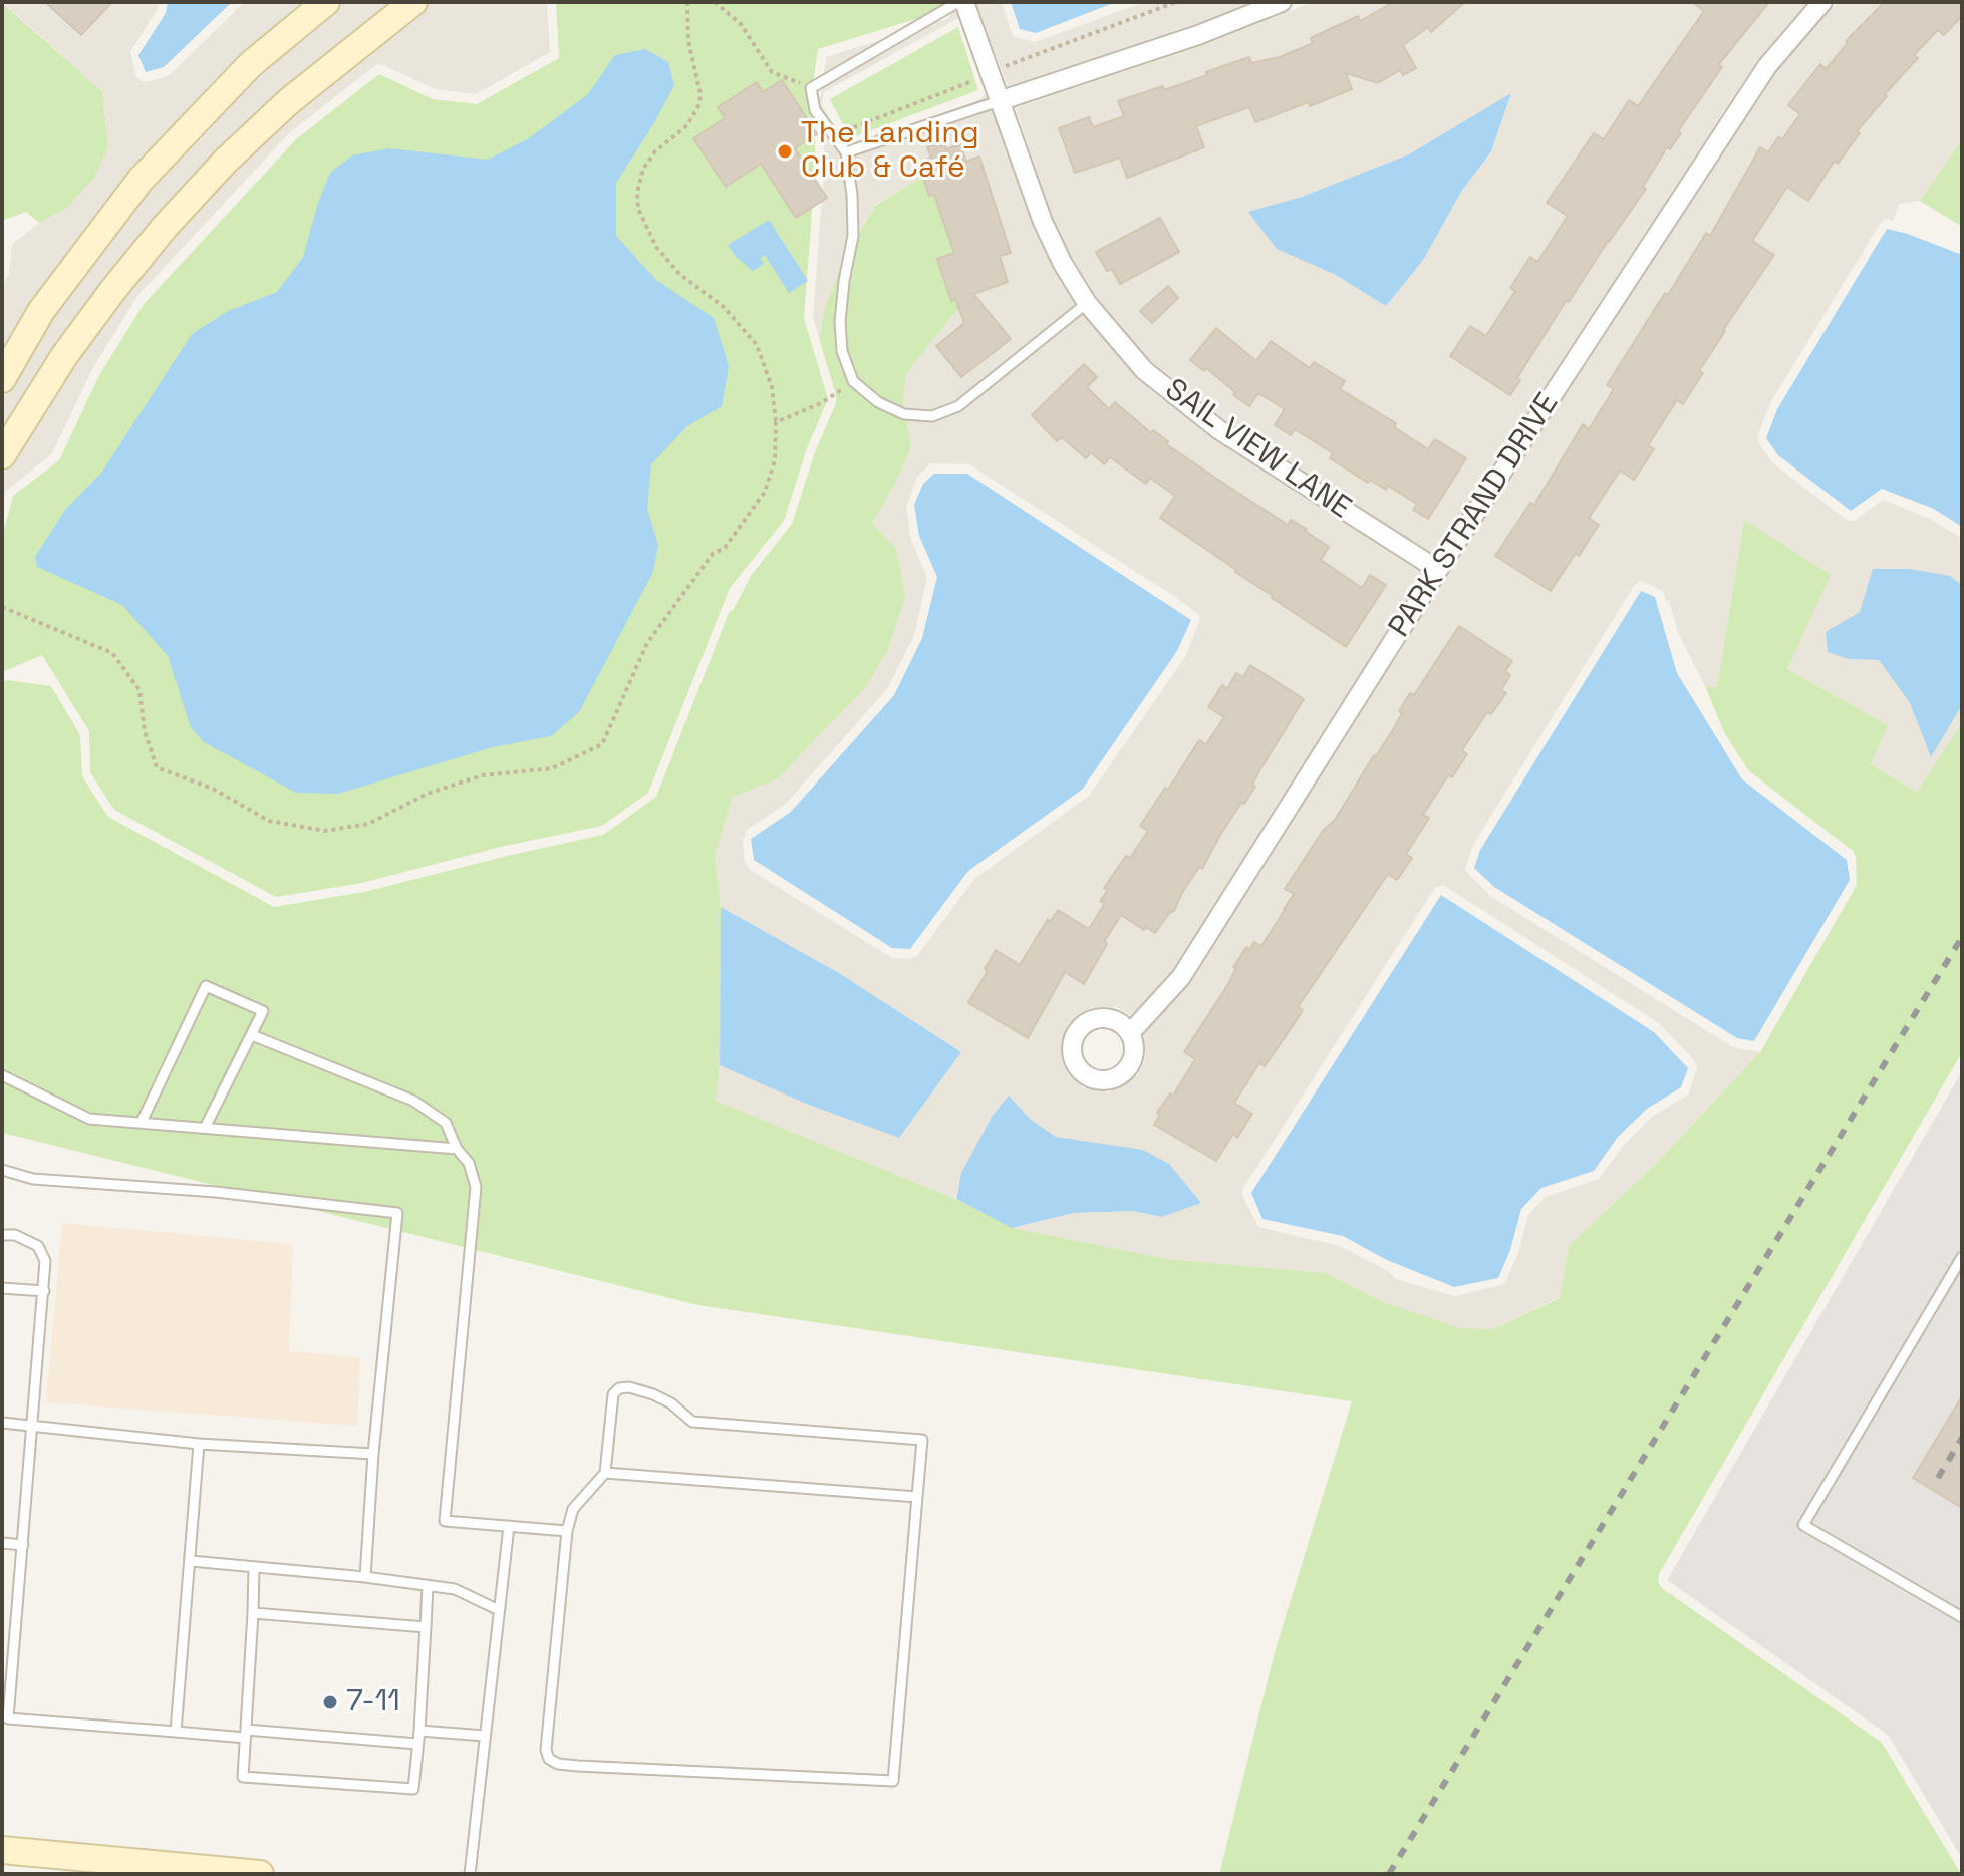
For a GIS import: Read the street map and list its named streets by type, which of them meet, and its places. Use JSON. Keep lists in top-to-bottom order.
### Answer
{
  "streets": {
    "street": ["SAIL VIEW LANE", "PARK STRAND DRIVE"]
  },
  "crossings": [
    ["SAIL VIEW LANE", "PARK STRAND DRIVE"]
  ],
  "places": ["The Landing Club & Café", "7-11"]
}
